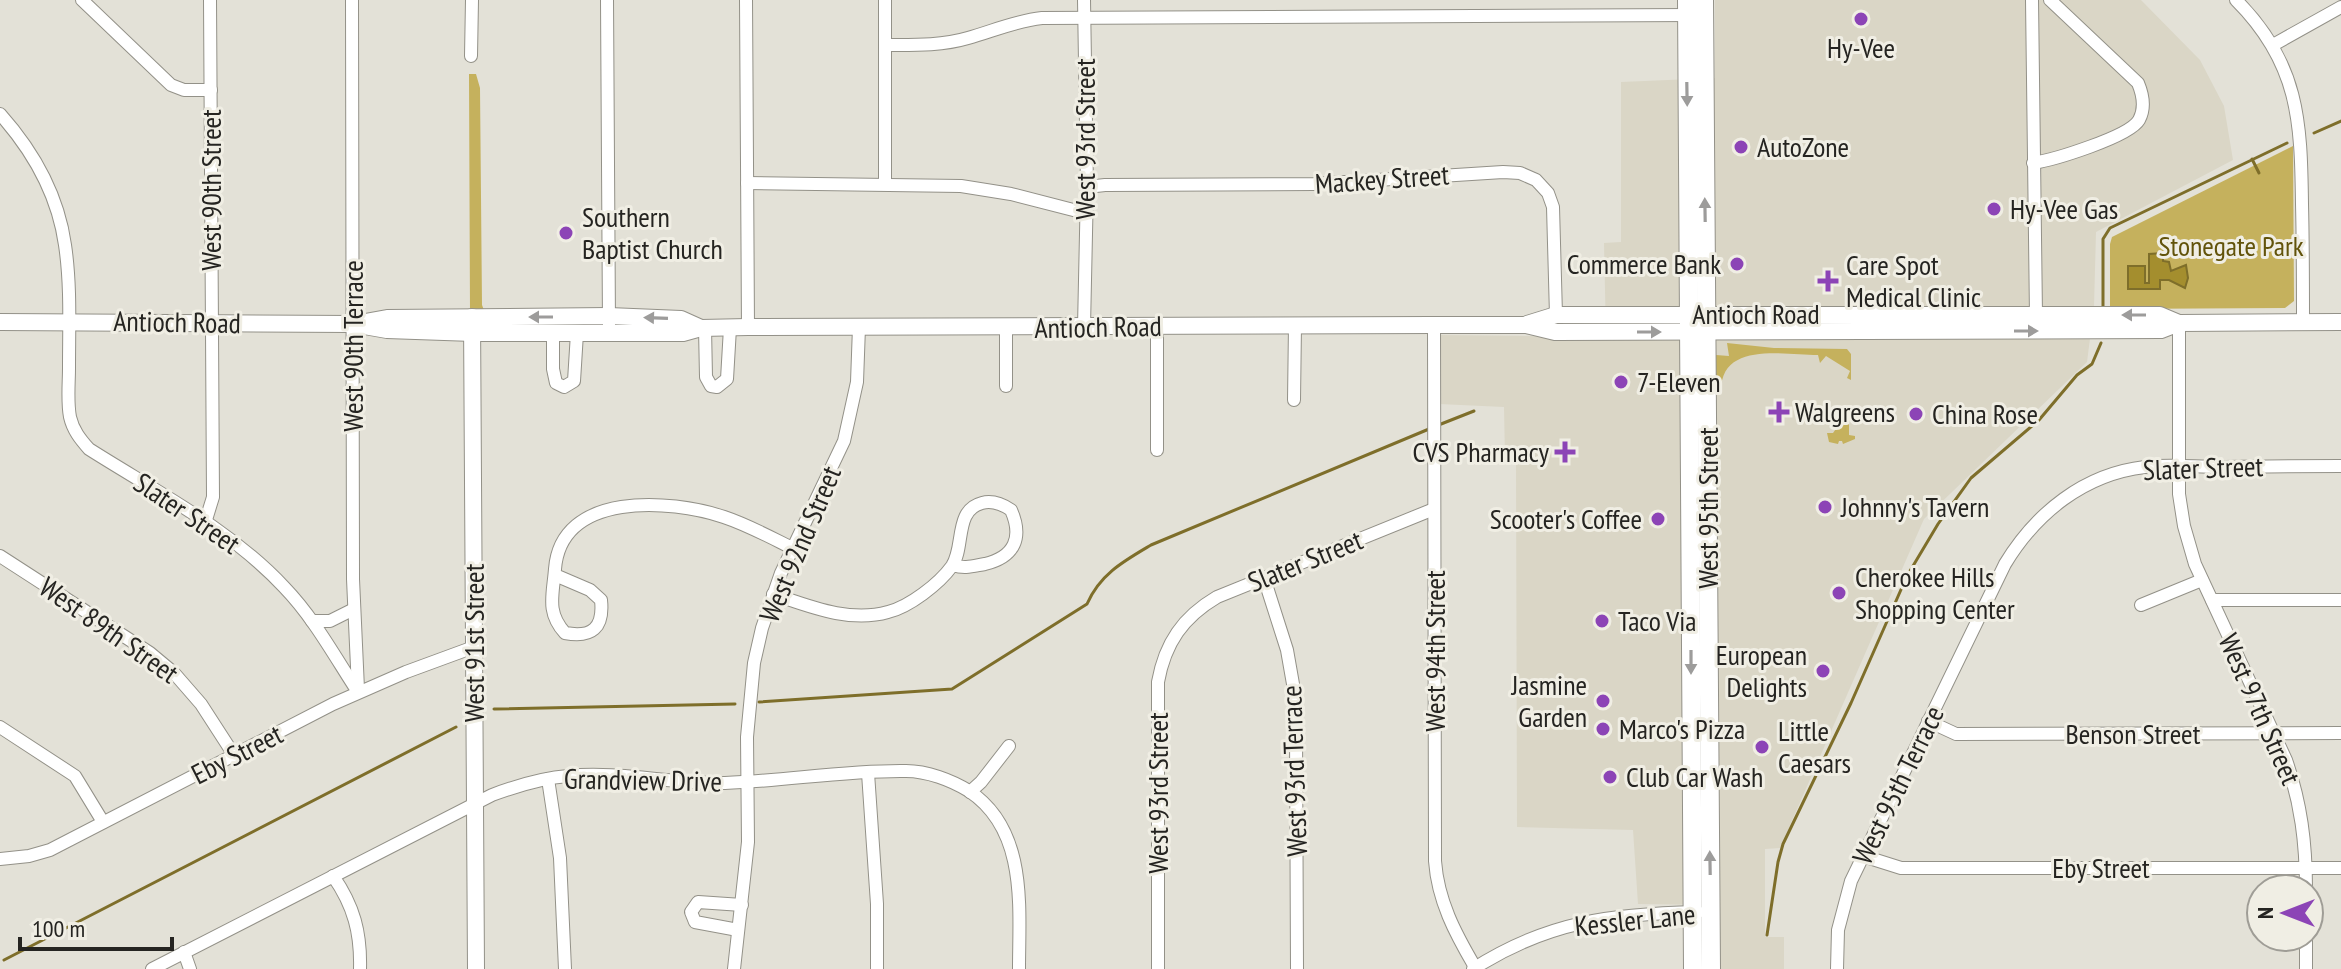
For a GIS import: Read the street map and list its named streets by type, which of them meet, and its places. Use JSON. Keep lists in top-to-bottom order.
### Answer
{
  "streets": {
    "main road": ["Antioch Road", "West 95th Street", "West 91st Street"],
    "street": [
      "West 93rd Street",
      "Mackey Street",
      "West 90th Street",
      "West 90th Terrace",
      "Slater Street",
      "West 92nd Street",
      "West 89th Street",
      "West 94th Street",
      "West 97th Street",
      "Benson Street",
      "Eby Street",
      "West 93rd Terrace",
      "Grandview Drive",
      "West 95th Terrace",
      "Kessler Lane"
    ]
  },
  "crossings": [
    ["West 93rd Street", "Mackey Street"],
    ["West 93rd Street", "Antioch Road"],
    ["West 93rd Street", "Slater Street"],
    ["Mackey Street", "Antioch Road"],
    ["West 90th Street", "Antioch Road"],
    ["West 90th Street", "Slater Street"],
    ["Antioch Road", "West 90th Terrace"],
    ["Antioch Road", "Slater Street"],
    ["Antioch Road", "West 95th Street"],
    ["Antioch Road", "West 92nd Street"],
    ["Antioch Road", "West 91st Street"],
    ["Antioch Road", "West 94th Street"],
    ["Antioch Road", "West 97th Street"],
    ["West 90th Terrace", "Slater Street"],
    ["West 90th Terrace", "Eby Street"],
    ["Slater Street", "West 94th Street"],
    ["Slater Street", "West 97th Street"],
    ["Slater Street", "Eby Street"],
    ["Slater Street", "West 93rd Terrace"],
    ["Slater Street", "West 95th Terrace"],
    ["West 95th Street", "Kessler Lane"],
    ["West 92nd Street", "Grandview Drive"],
    ["West 89th Street", "Eby Street"],
    ["West 91st Street", "Eby Street"],
    ["West 91st Street", "Grandview Drive"],
    ["West 94th Street", "Kessler Lane"],
    ["West 97th Street", "Benson Street"],
    ["West 97th Street", "Eby Street"],
    ["Benson Street", "West 95th Terrace"],
    ["Eby Street", "West 95th Terrace"]
  ],
  "parks": ["Stonegate Park"],
  "places": {
    "other": [
      "Hy-Vee",
      "AutoZone",
      "Hy-Vee Gas",
      "Southern Baptist Church",
      "Commerce Bank",
      "7-Eleven",
      "China Rose",
      "Johnny's Tavern",
      "Scooter's Coffee",
      "Cherokee Hills Shopping Center",
      "Taco Via",
      "European Delights",
      "Jasmine Garden",
      "Marco's Pizza",
      "Little Caesars",
      "Club Car Wash"
    ],
    "health": ["Care Spot Medical Clinic", "Walgreens", "CVS Pharmacy"]
  },
  "scale_bar": "100 m",
  "north": "left"
}
